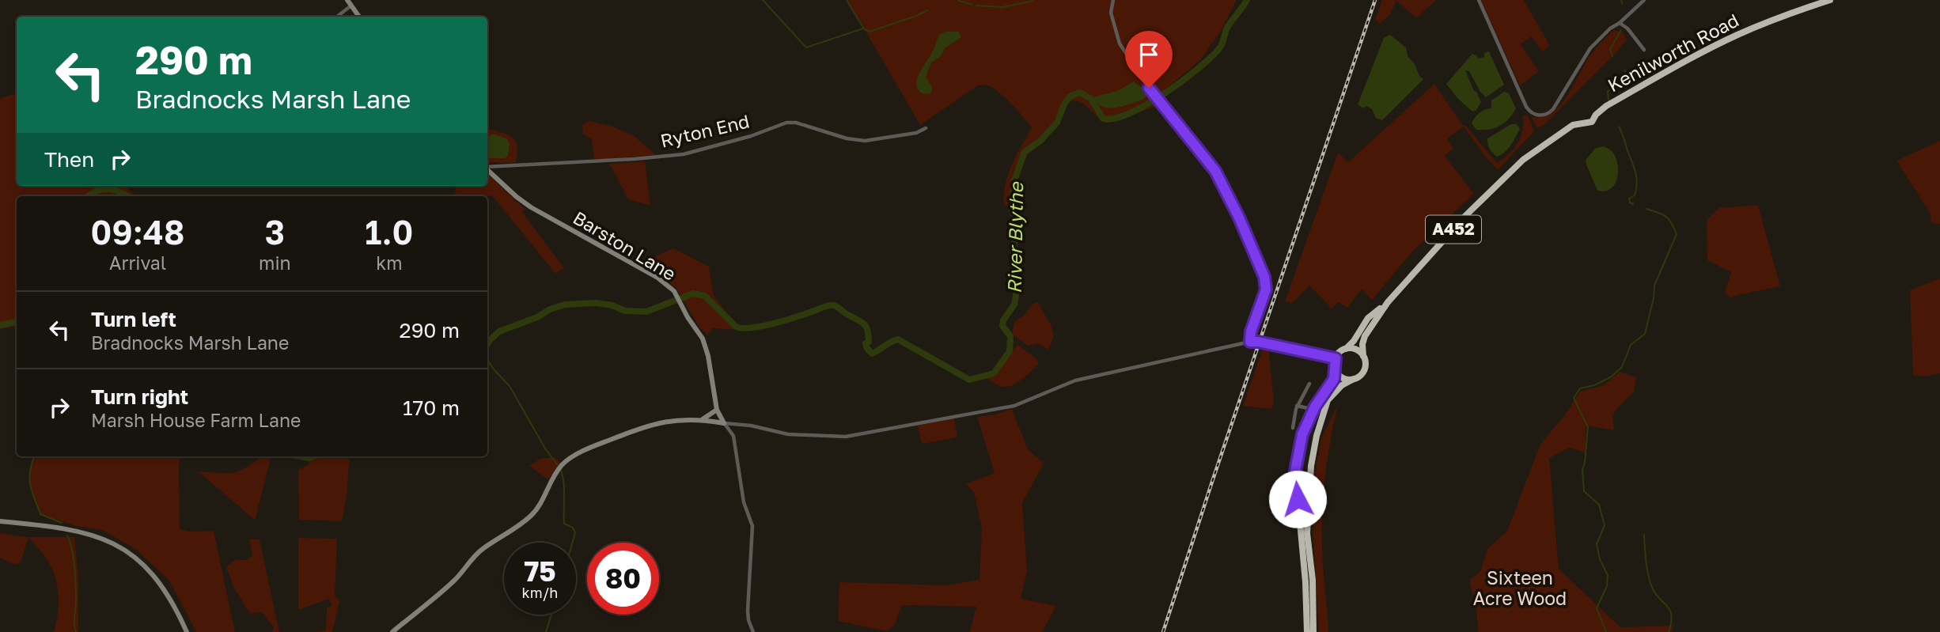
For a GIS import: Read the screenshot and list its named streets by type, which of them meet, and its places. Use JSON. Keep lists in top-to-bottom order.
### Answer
{
  "streets": {
    "highway": ["Kenilworth Road", "A452"],
    "street": ["Ryton End", "Barston Lane"]
  },
  "crossings": [
    ["Kenilworth Road", "A452"]
  ],
  "water": ["River Blythe"],
  "parks": ["Sixteen Acre Wood"],
  "page": {
    "turn": ["290 m", "Bradnocks Marsh Lane"],
    "then": "Then",
    "eta": [
      "09:48",
      "Arrival",
      "3",
      "min",
      "1.0",
      "km"
    ],
    "list": [
      {
        "name": "Turn left",
        "note": "Bradnocks Marsh Lane",
        "value": "290 m"
      },
      {
        "name": "Turn right",
        "note": "Marsh House Farm Lane",
        "value": "170 m"
      }
    ],
    "speed": "75 km/h",
    "limit": "80"
  }
}
